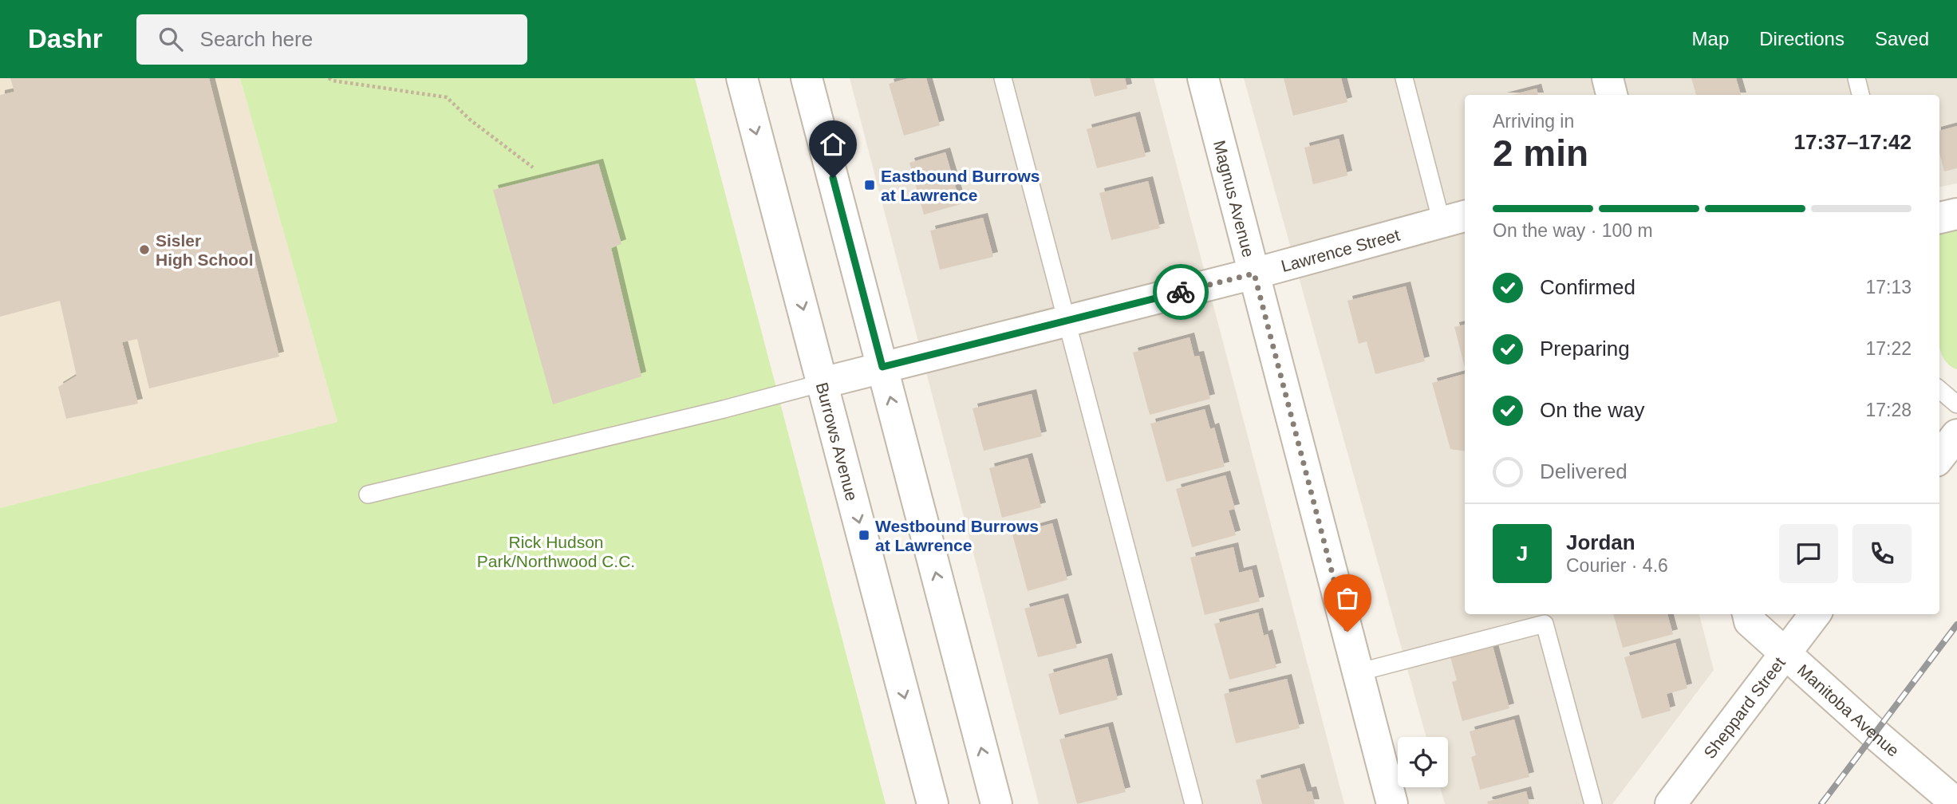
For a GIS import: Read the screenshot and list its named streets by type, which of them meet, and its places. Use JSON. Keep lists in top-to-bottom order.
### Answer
{
  "streets": {
    "street": [
      "Magnus Avenue",
      "Lawrence Street",
      "Burrows Avenue",
      "Sheppard Street",
      "Manitoba Avenue"
    ]
  },
  "crossings": [
    ["Magnus Avenue", "Lawrence Street"],
    ["Lawrence Street", "Burrows Avenue"],
    ["Sheppard Street", "Manitoba Avenue"]
  ],
  "parks": ["Rick Hudson Park/Northwood C.C."],
  "places": {
    "transit": ["Eastbound Burrows at Lawrence", "Westbound Burrows at Lawrence"],
    "other": ["Sisler High School"]
  },
  "page": {
    "header": "Dashr",
    "search": "Search here",
    "nav": ["Map", "Directions", "Saved"],
    "heading": ["2 min", "Arriving in", "17:37–17:42"],
    "panel": ["Jordan", "Courier · 4.6"],
    "bar": "On the way · 100 m",
    "list": [
      ["Confirmed", "17:13"],
      ["Preparing", "17:22"],
      ["On the way", "17:28"],
      "Delivered"
    ],
    "round": "J"
  }
}
